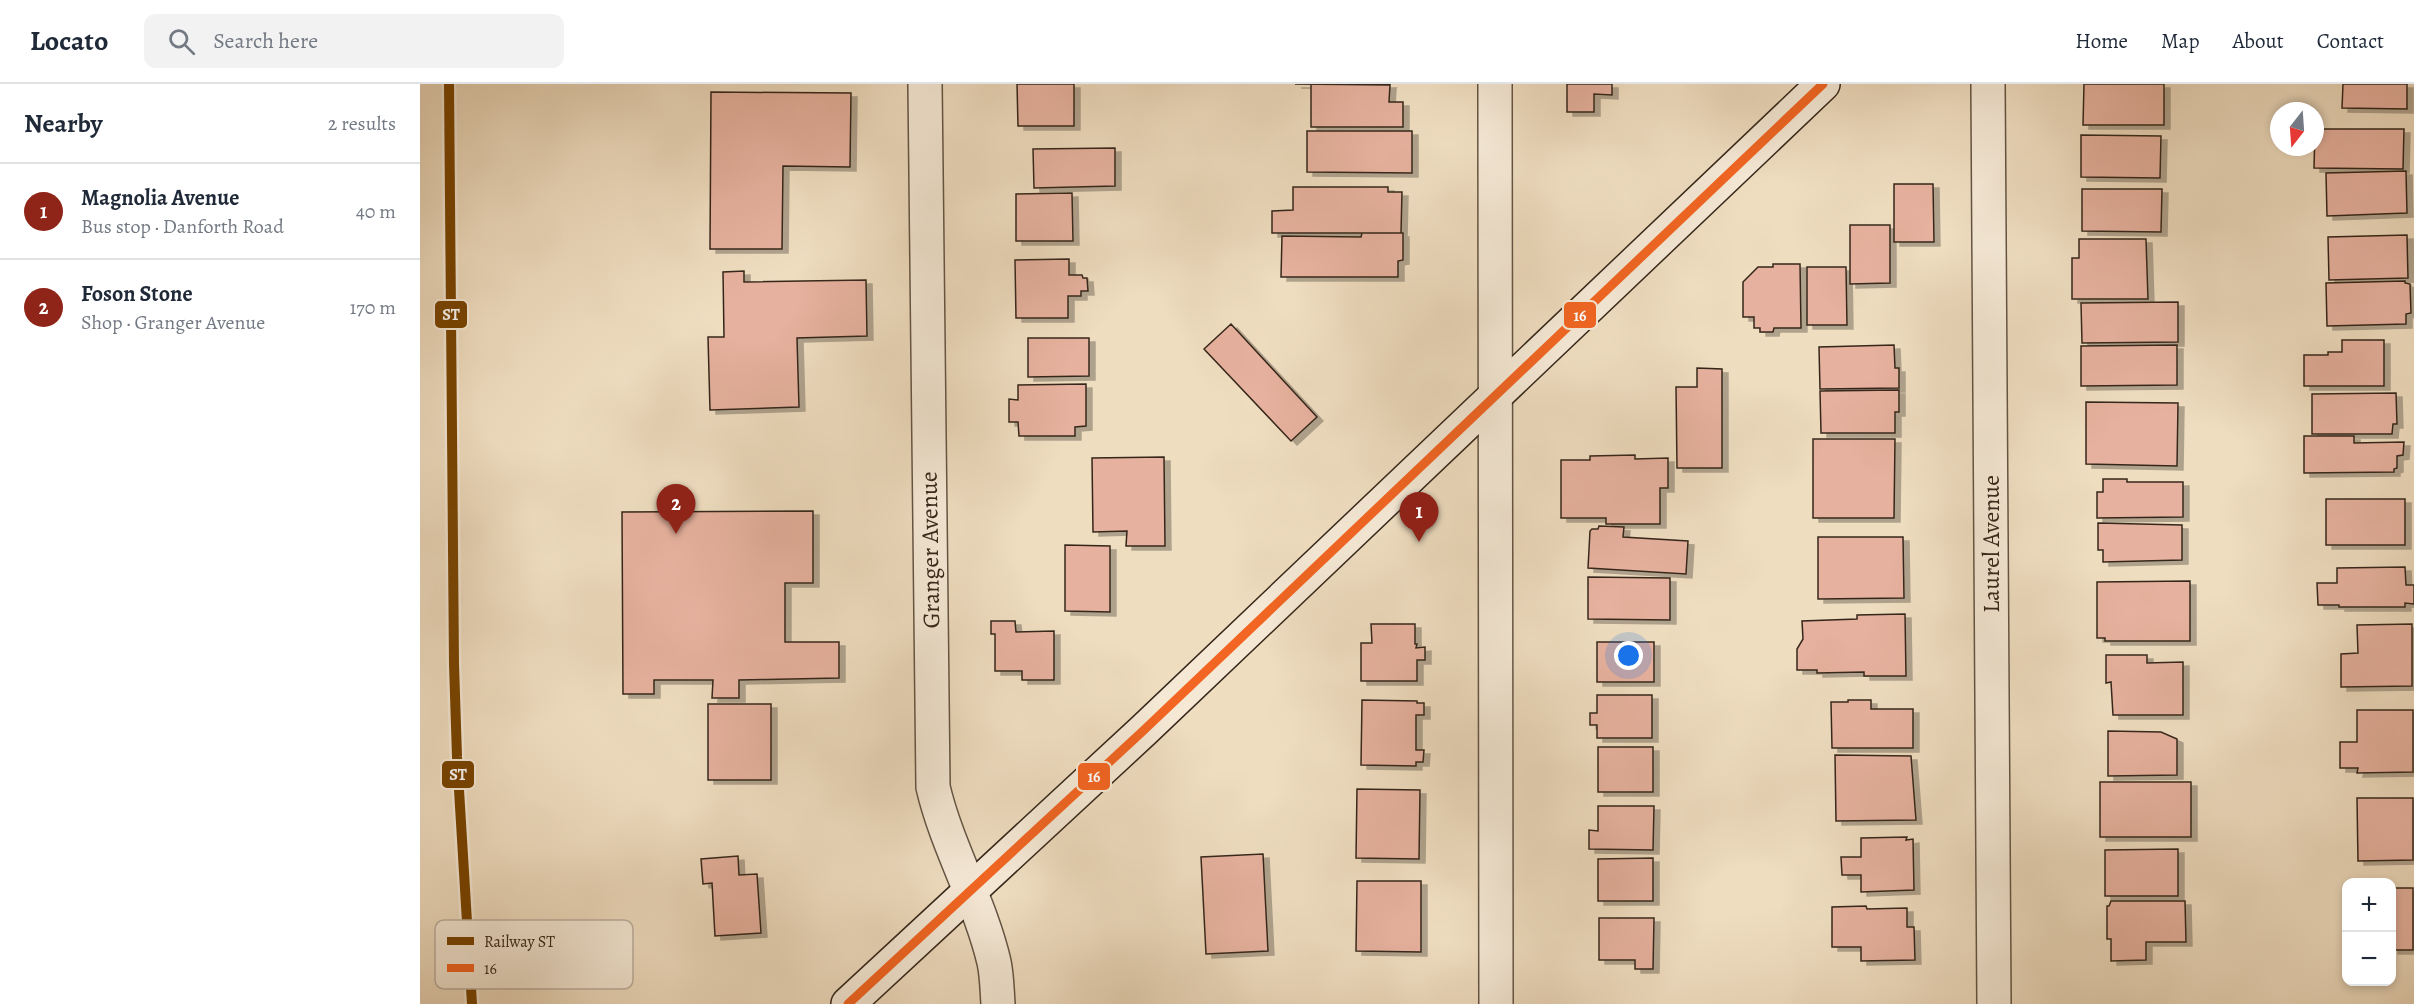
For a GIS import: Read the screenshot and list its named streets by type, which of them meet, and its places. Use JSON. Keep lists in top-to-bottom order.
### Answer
{
  "streets": {
    "street": ["Laurel Avenue", "Granger Avenue"]
  },
  "lines": ["rail line ST", "transit line 16"],
  "legend": ["Railway ST", "16"],
  "north": "bottom",
  "page": {
    "header": "Locato",
    "search": "Search here",
    "nav": [
      "Home",
      "Map",
      "About",
      "Contact"
    ],
    "heading": ["Nearby", "2 results"],
    "list": [
      {
        "mark": "1",
        "name": "Magnolia Avenue",
        "note": "Bus stop · Danforth Road",
        "value": "40 m"
      },
      {
        "mark": "2",
        "name": "Foson Stone",
        "note": "Shop · Granger Avenue",
        "value": "170 m"
      }
    ],
    "pins": ["2", "1"],
    "map_buttons": ["+", "−"]
  }
}
